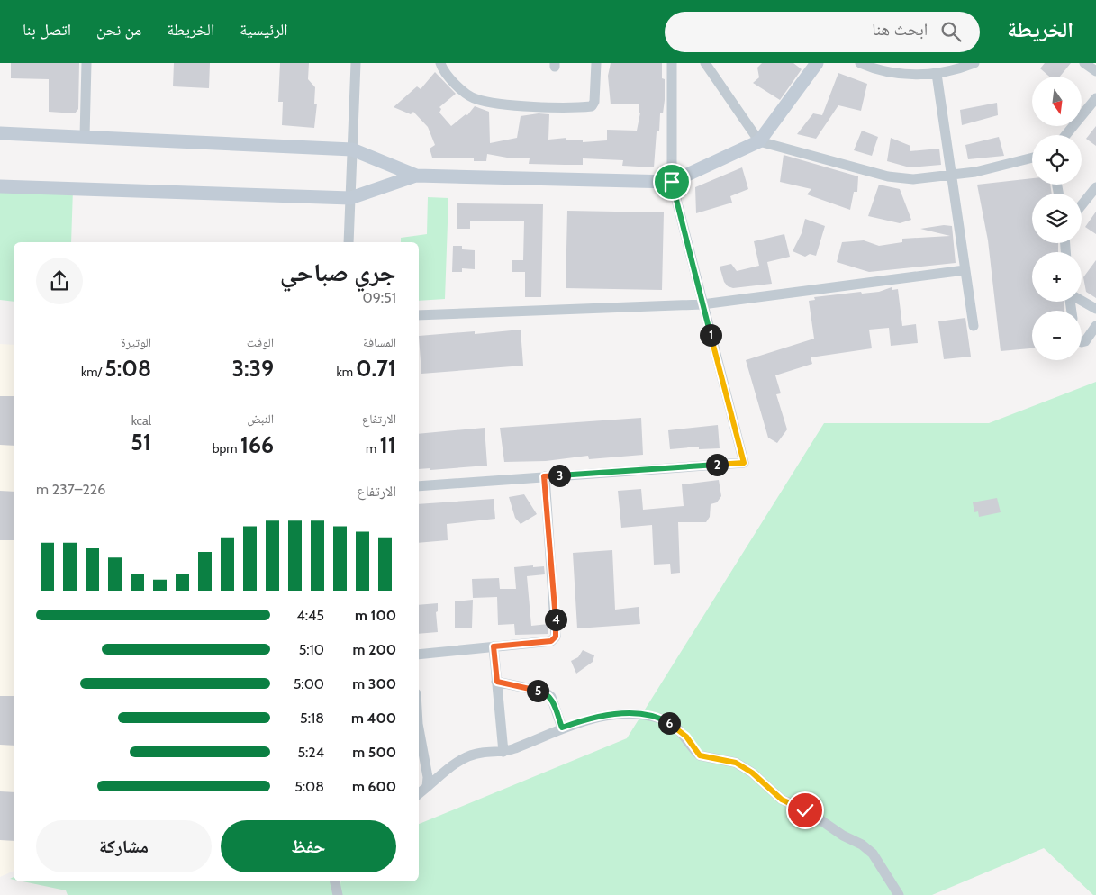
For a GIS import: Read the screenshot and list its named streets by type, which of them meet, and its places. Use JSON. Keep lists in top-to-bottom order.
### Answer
{
  "north": "bottom",
  "page": {
    "header": "الخريطة",
    "search": "ابحث هنا",
    "nav": [
      "الرئيسية",
      "الخريطة",
      "من نحن",
      "اتصل بنا"
    ],
    "map_buttons": ["+", "−"],
    "heading": ["جري صباحي", "09:51"],
    "stats": [
      ["المسافة", "0.71 km"],
      ["الوقت", "3:39"],
      ["الوتيرة", "5:08 /km"],
      ["الارتفاع", "11 m"],
      ["النبض", "166 bpm"],
      ["kcal", "51"]
    ],
    "pins": [
      "1",
      "2",
      "3",
      "4",
      "5",
      "6"
    ],
    "chart": ["الارتفاع", "226–237 m"],
    "list": [
      {
        "name": "100 m",
        "note": "4:45"
      },
      {
        "name": "200 m",
        "note": "5:10"
      },
      {
        "name": "300 m",
        "note": "5:00"
      },
      {
        "name": "400 m",
        "note": "5:18"
      },
      {
        "name": "500 m",
        "note": "5:24"
      },
      {
        "name": "600 m",
        "note": "5:08"
      }
    ],
    "buttons": ["حفظ", "مشاركة"]
  }
}
